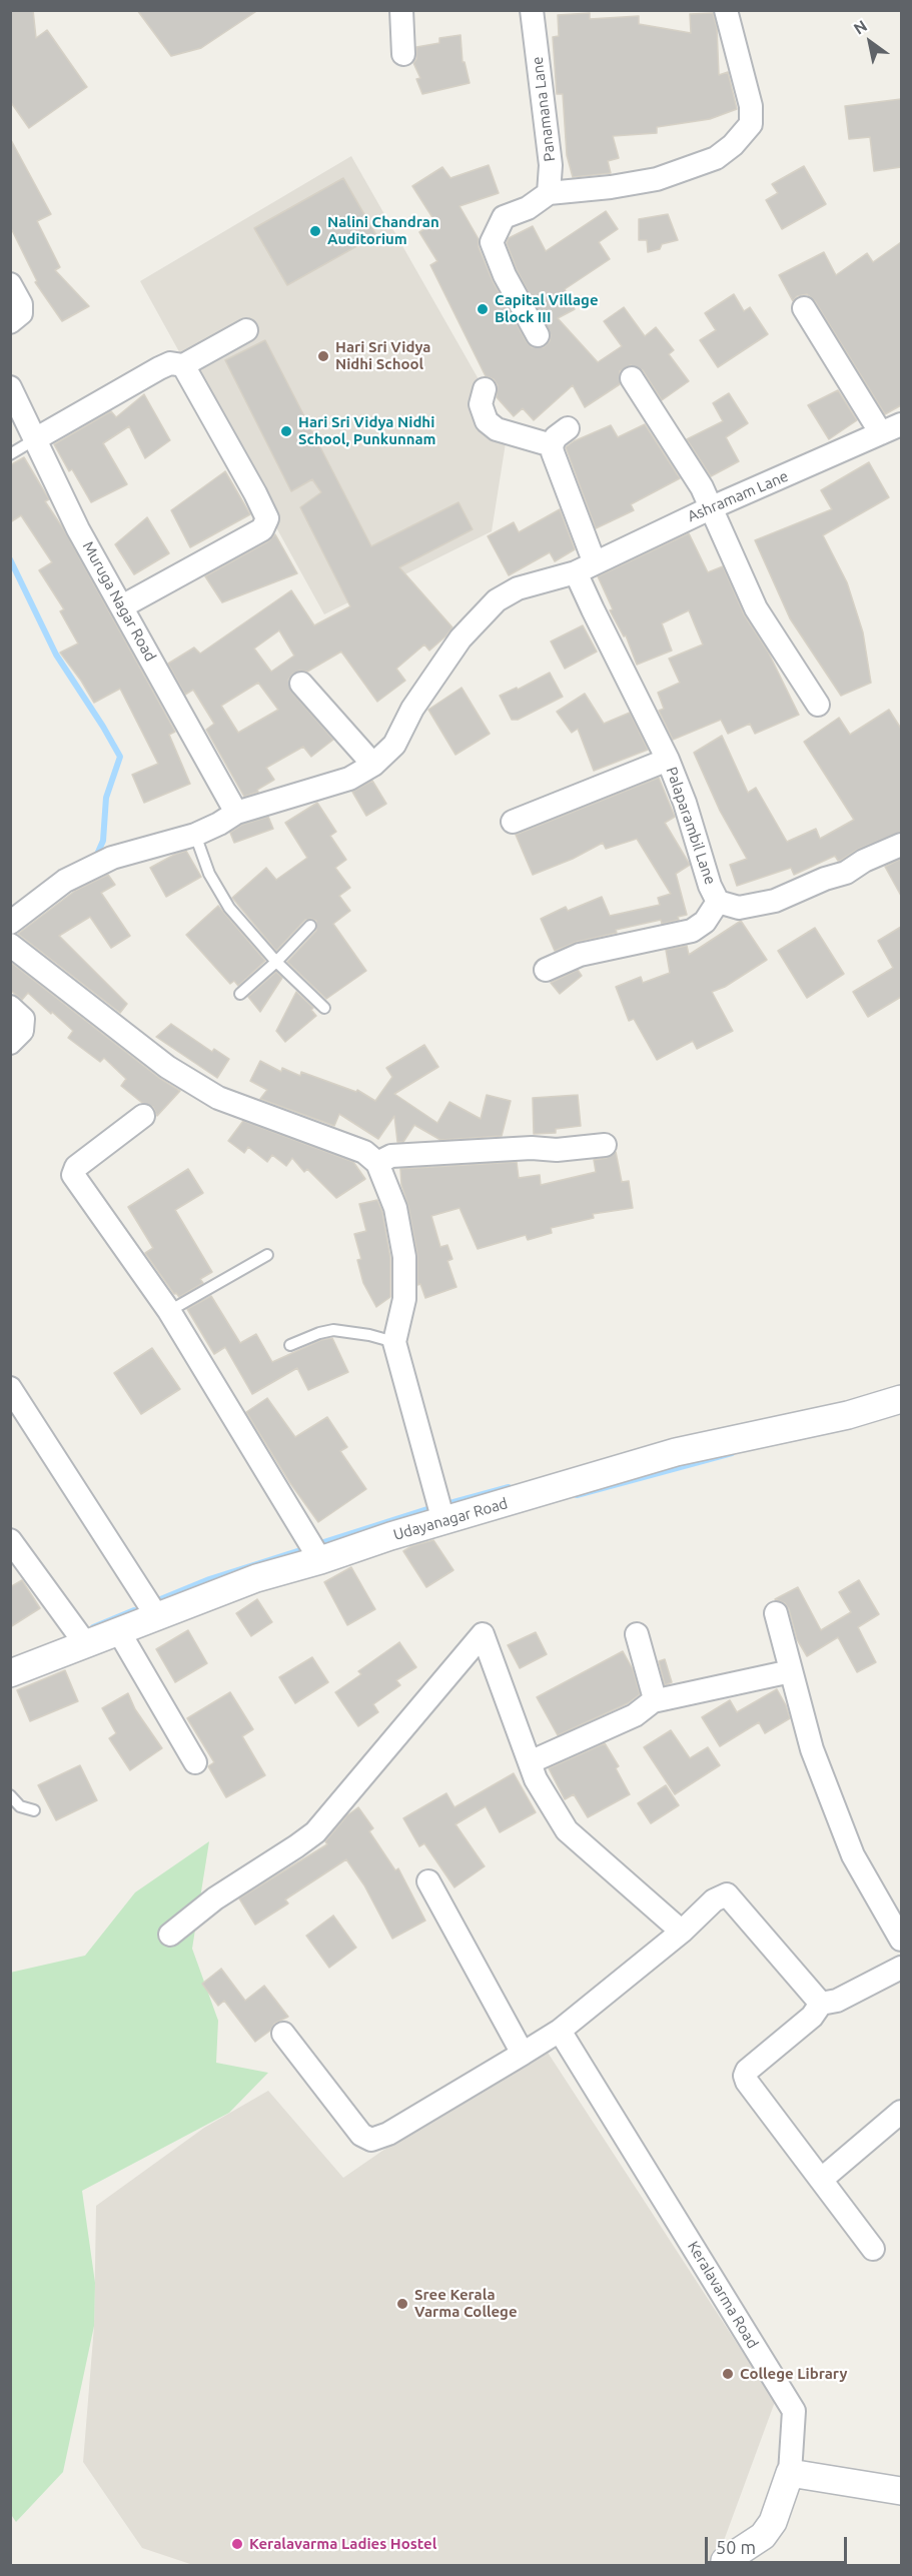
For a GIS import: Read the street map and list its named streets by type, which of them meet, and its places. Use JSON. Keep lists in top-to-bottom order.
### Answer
{
  "streets": {
    "street": [
      "Panamana Lane",
      "Ashramam Lane",
      "Muruga Nagar Road",
      "Palaparambil Lane",
      "Udayanagar Road",
      "Keralavarma Road"
    ]
  },
  "crossings": [
    ["Ashramam Lane", "Muruga Nagar Road"],
    ["Ashramam Lane", "Palaparambil Lane"]
  ],
  "places": [
    "Nalini Chandran Auditorium",
    "Capital Village Block III",
    "Hari Sri Vidya Nidhi School",
    "Hari Sri Vidya Nidhi School, Punkunnam",
    "Sree Kerala Varma College",
    "College Library",
    "Keralavarma Ladies Hostel"
  ],
  "scale_bar": "50 m",
  "north": "top left"
}
